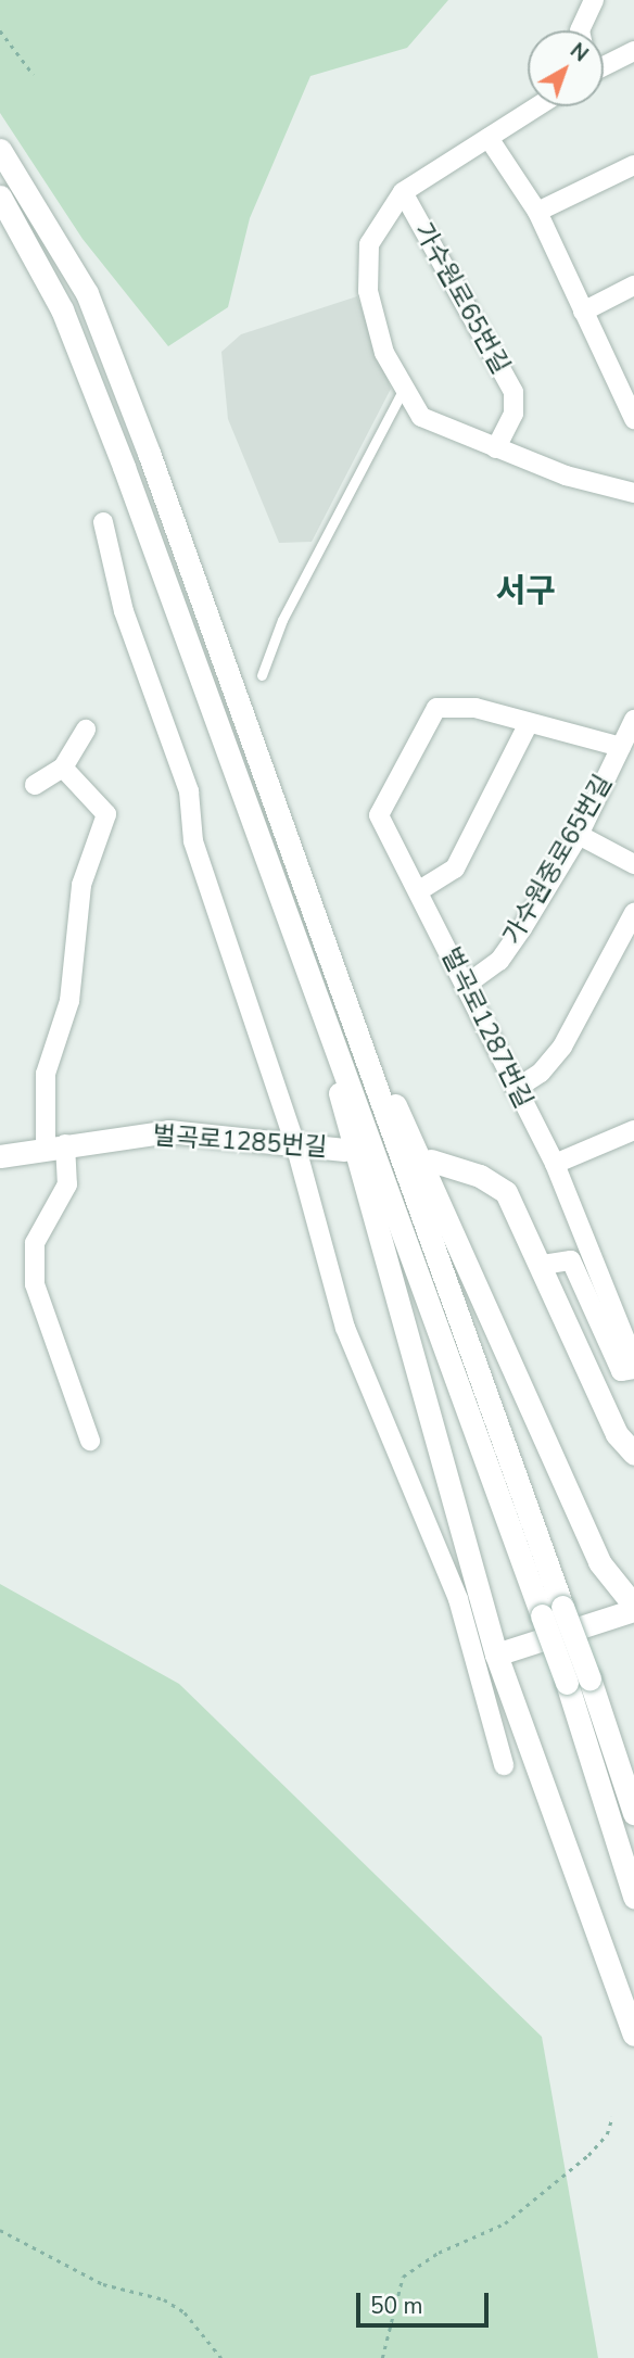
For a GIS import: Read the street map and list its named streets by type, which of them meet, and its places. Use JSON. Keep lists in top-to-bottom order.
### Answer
{
  "streets": {
    "main road": ["벌곡로1285번길"],
    "street": ["가수원로65번길", "가수원중로65번길", "벌곡로1287번길"]
  },
  "crossings": [
    ["가수원중로65번길", "벌곡로1287번길"]
  ],
  "districts": ["서구"],
  "scale_bar": "50 m",
  "north": "top right"
}
